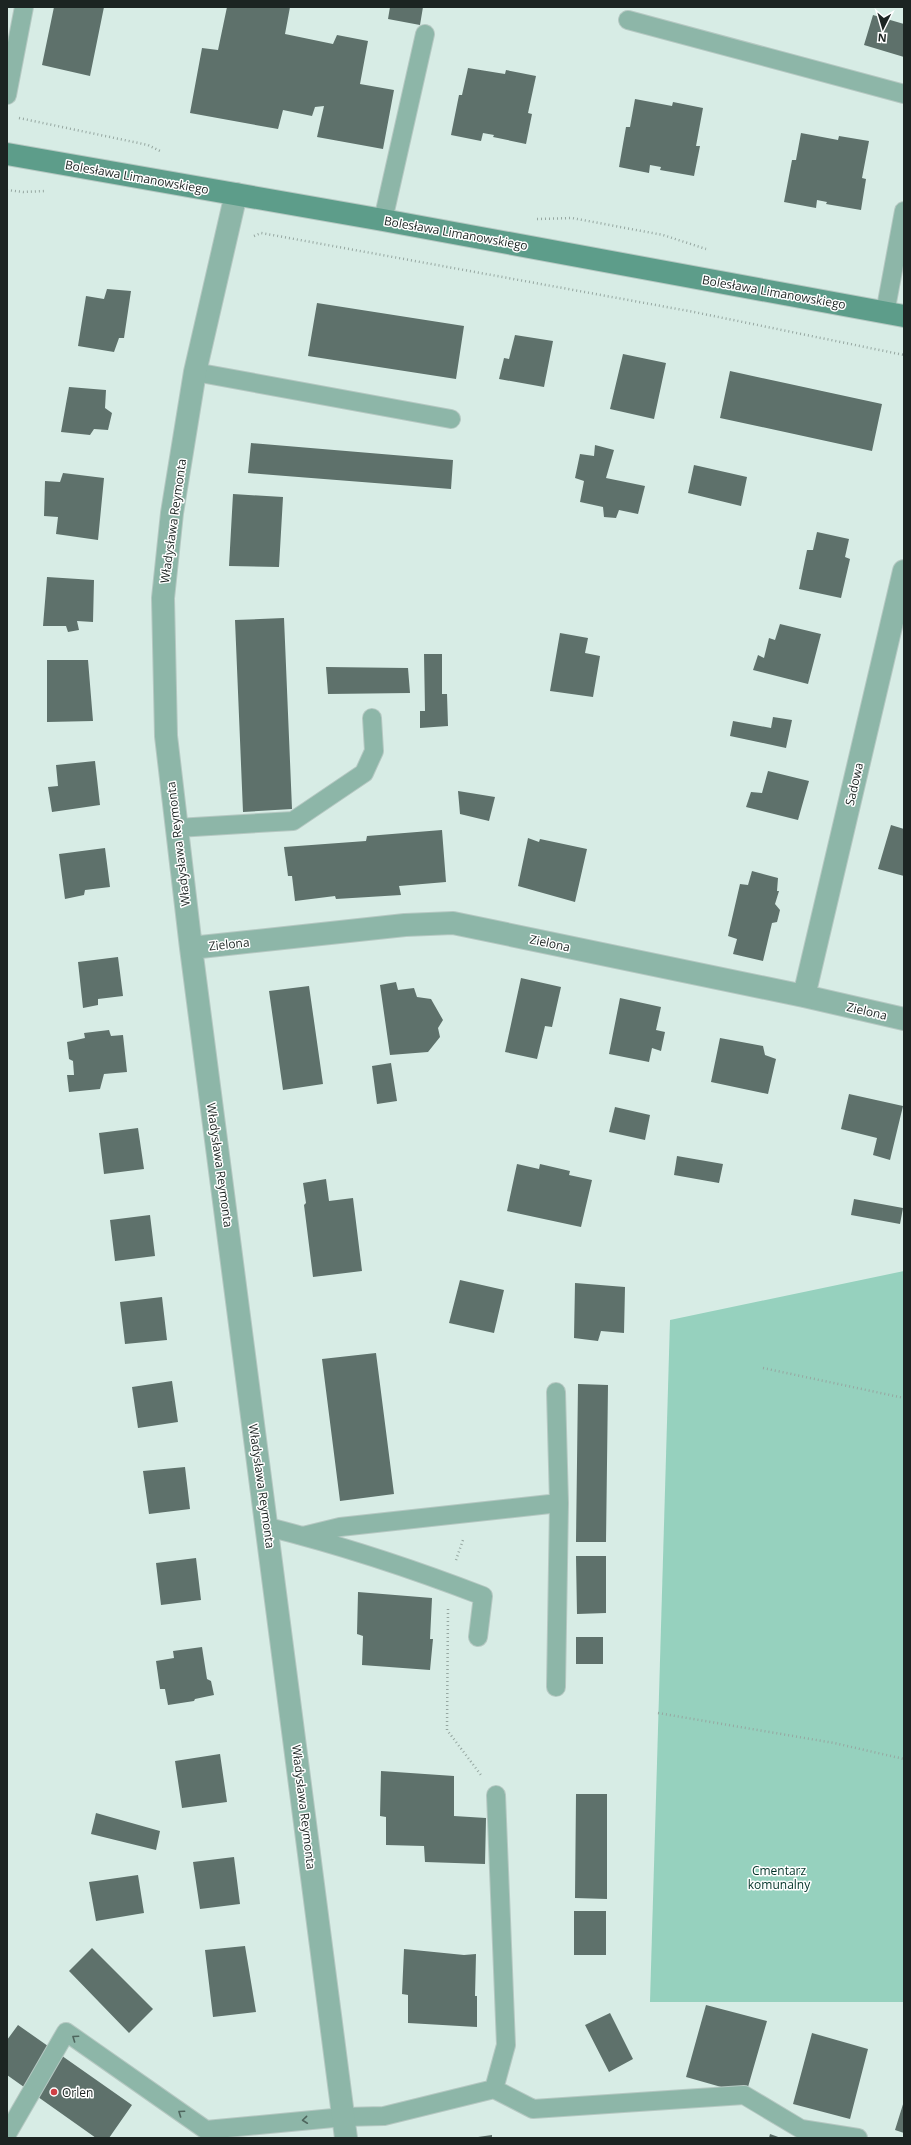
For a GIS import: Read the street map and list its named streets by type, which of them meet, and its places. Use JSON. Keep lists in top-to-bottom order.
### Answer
{
  "streets": {
    "street": [
      "Bolesława Limanowskiego",
      "Władysława Reymonta",
      "Sadowa",
      "Zielona"
    ]
  },
  "crossings": [
    ["Bolesława Limanowskiego", "Władysława Reymonta"],
    ["Władysława Reymonta", "Zielona"],
    ["Sadowa", "Zielona"]
  ],
  "parks": ["Cmentarz komunalny"],
  "places": ["Orlen"],
  "north": "bottom"
}
